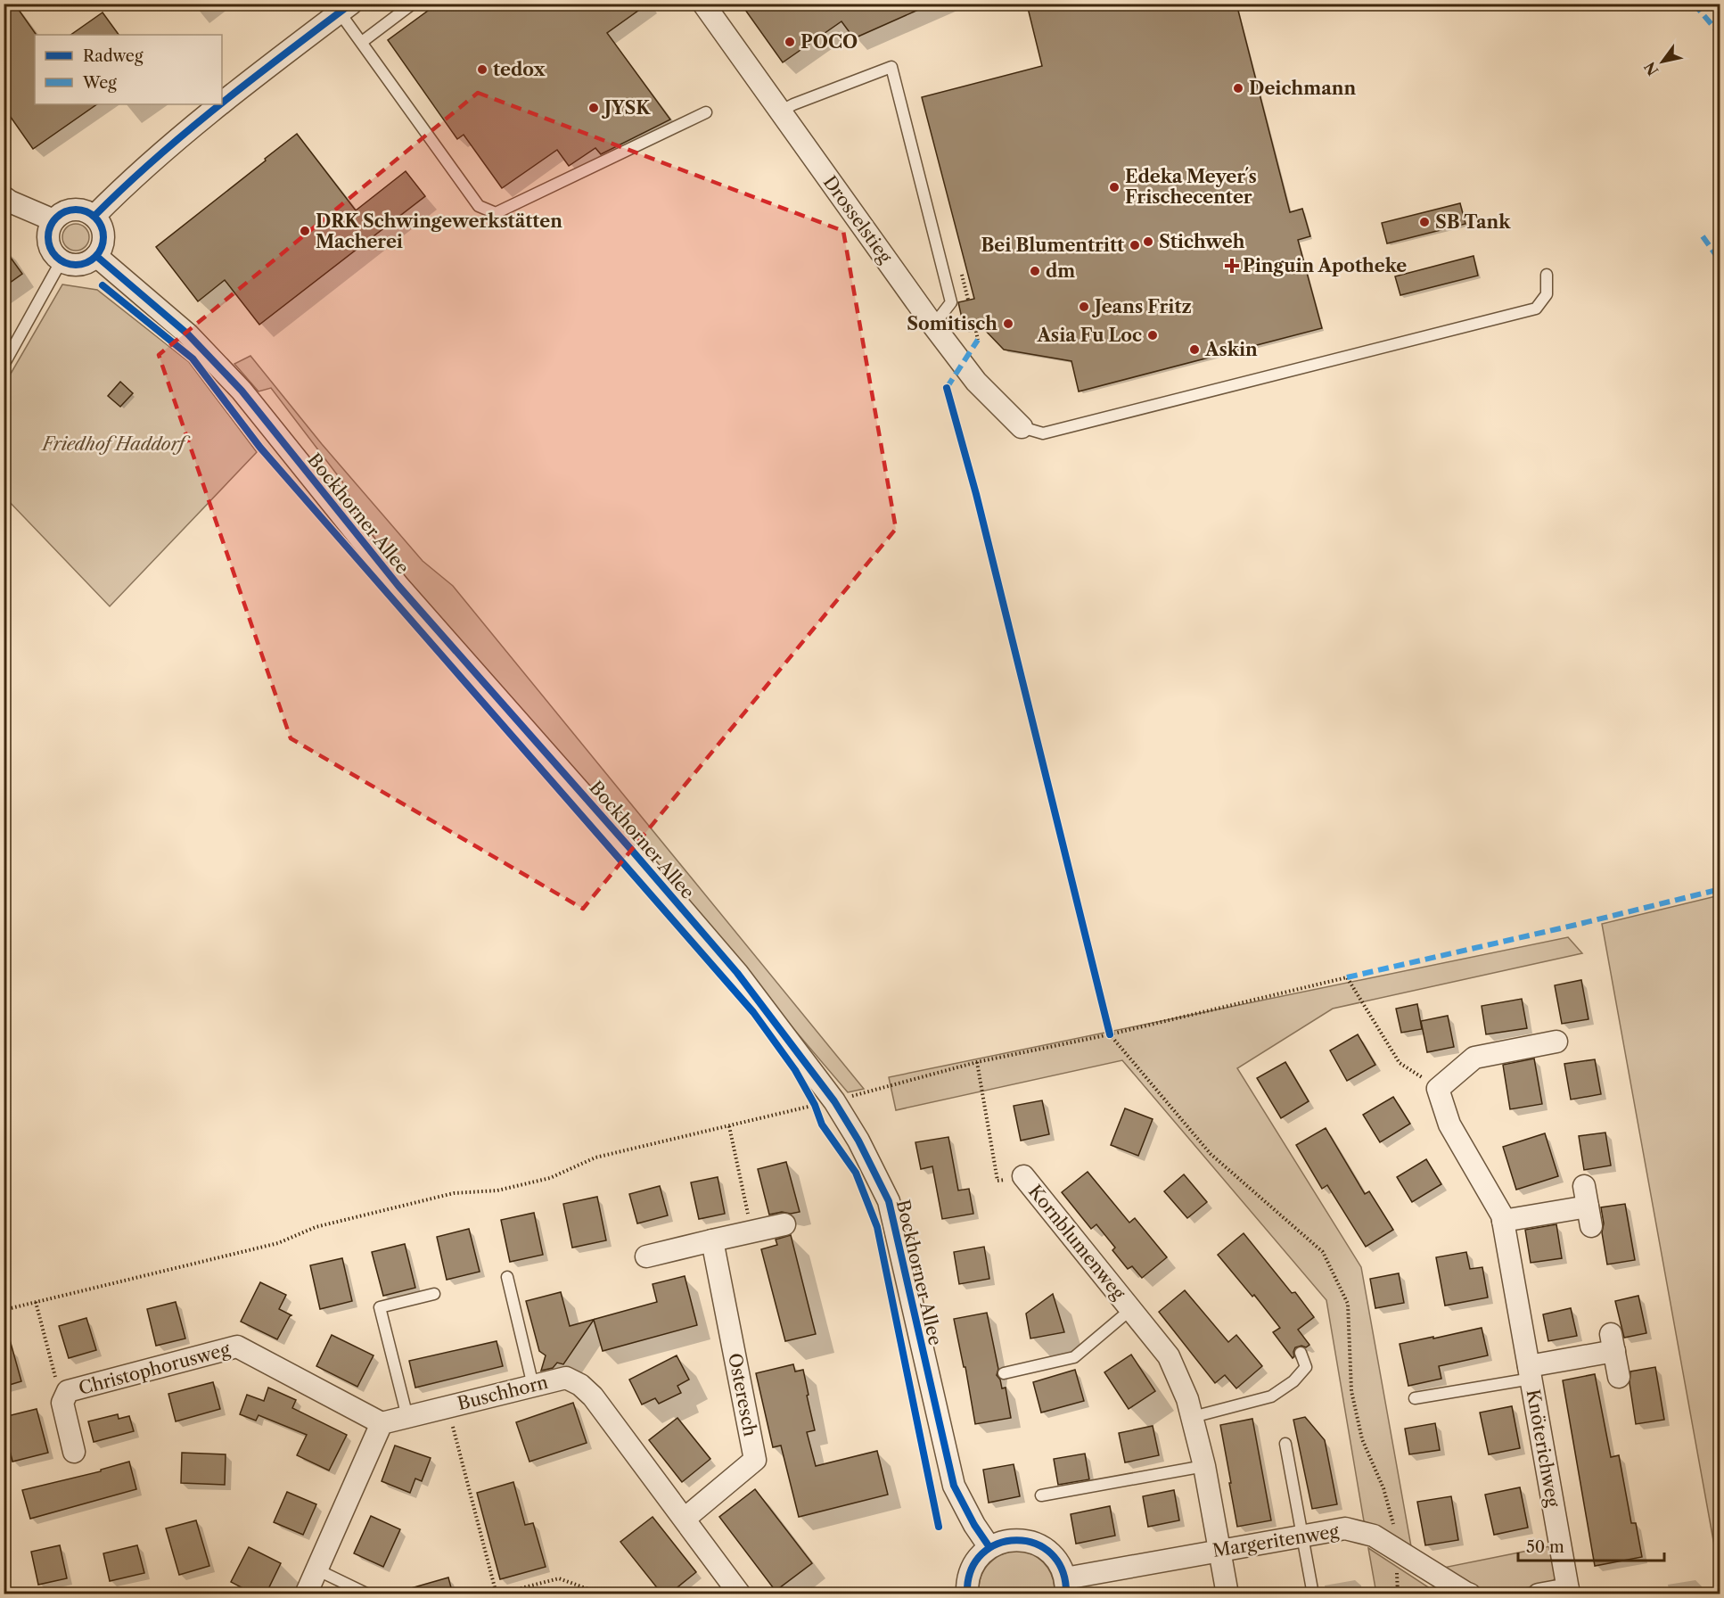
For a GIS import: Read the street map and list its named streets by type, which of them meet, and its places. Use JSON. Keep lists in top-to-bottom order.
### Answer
{
  "streets": {
    "street": [
      "Drosselstieg",
      "Bockhorner Allee",
      "Kornblumenweg",
      "Christophorusweg",
      "Buschhorn",
      "Osteresch",
      "Knöterichweg",
      "Margeritenweg"
    ]
  },
  "crossings": [
    ["Kornblumenweg", "Margeritenweg"],
    ["Christophorusweg", "Buschhorn"],
    ["Buschhorn", "Osteresch"]
  ],
  "parks": ["Friedhof Haddorf"],
  "places": {
    "other": [
      "POCO",
      "tedox",
      "Deichmann",
      "JYSK",
      "Edeka Meyer´s Frischecenter",
      "SB Tank",
      "DRK Schwingewerkstätten Macherei",
      "Stichweh",
      "Bei Blumentritt",
      "dm",
      "Jeans Fritz",
      "Somitisch",
      "Asia Fu Loc",
      "Askin"
    ],
    "health": ["Pinguin Apotheke"]
  },
  "legend": ["Radweg", "Weg"],
  "scale_bar": "50 m",
  "north": "bottom left"
}
